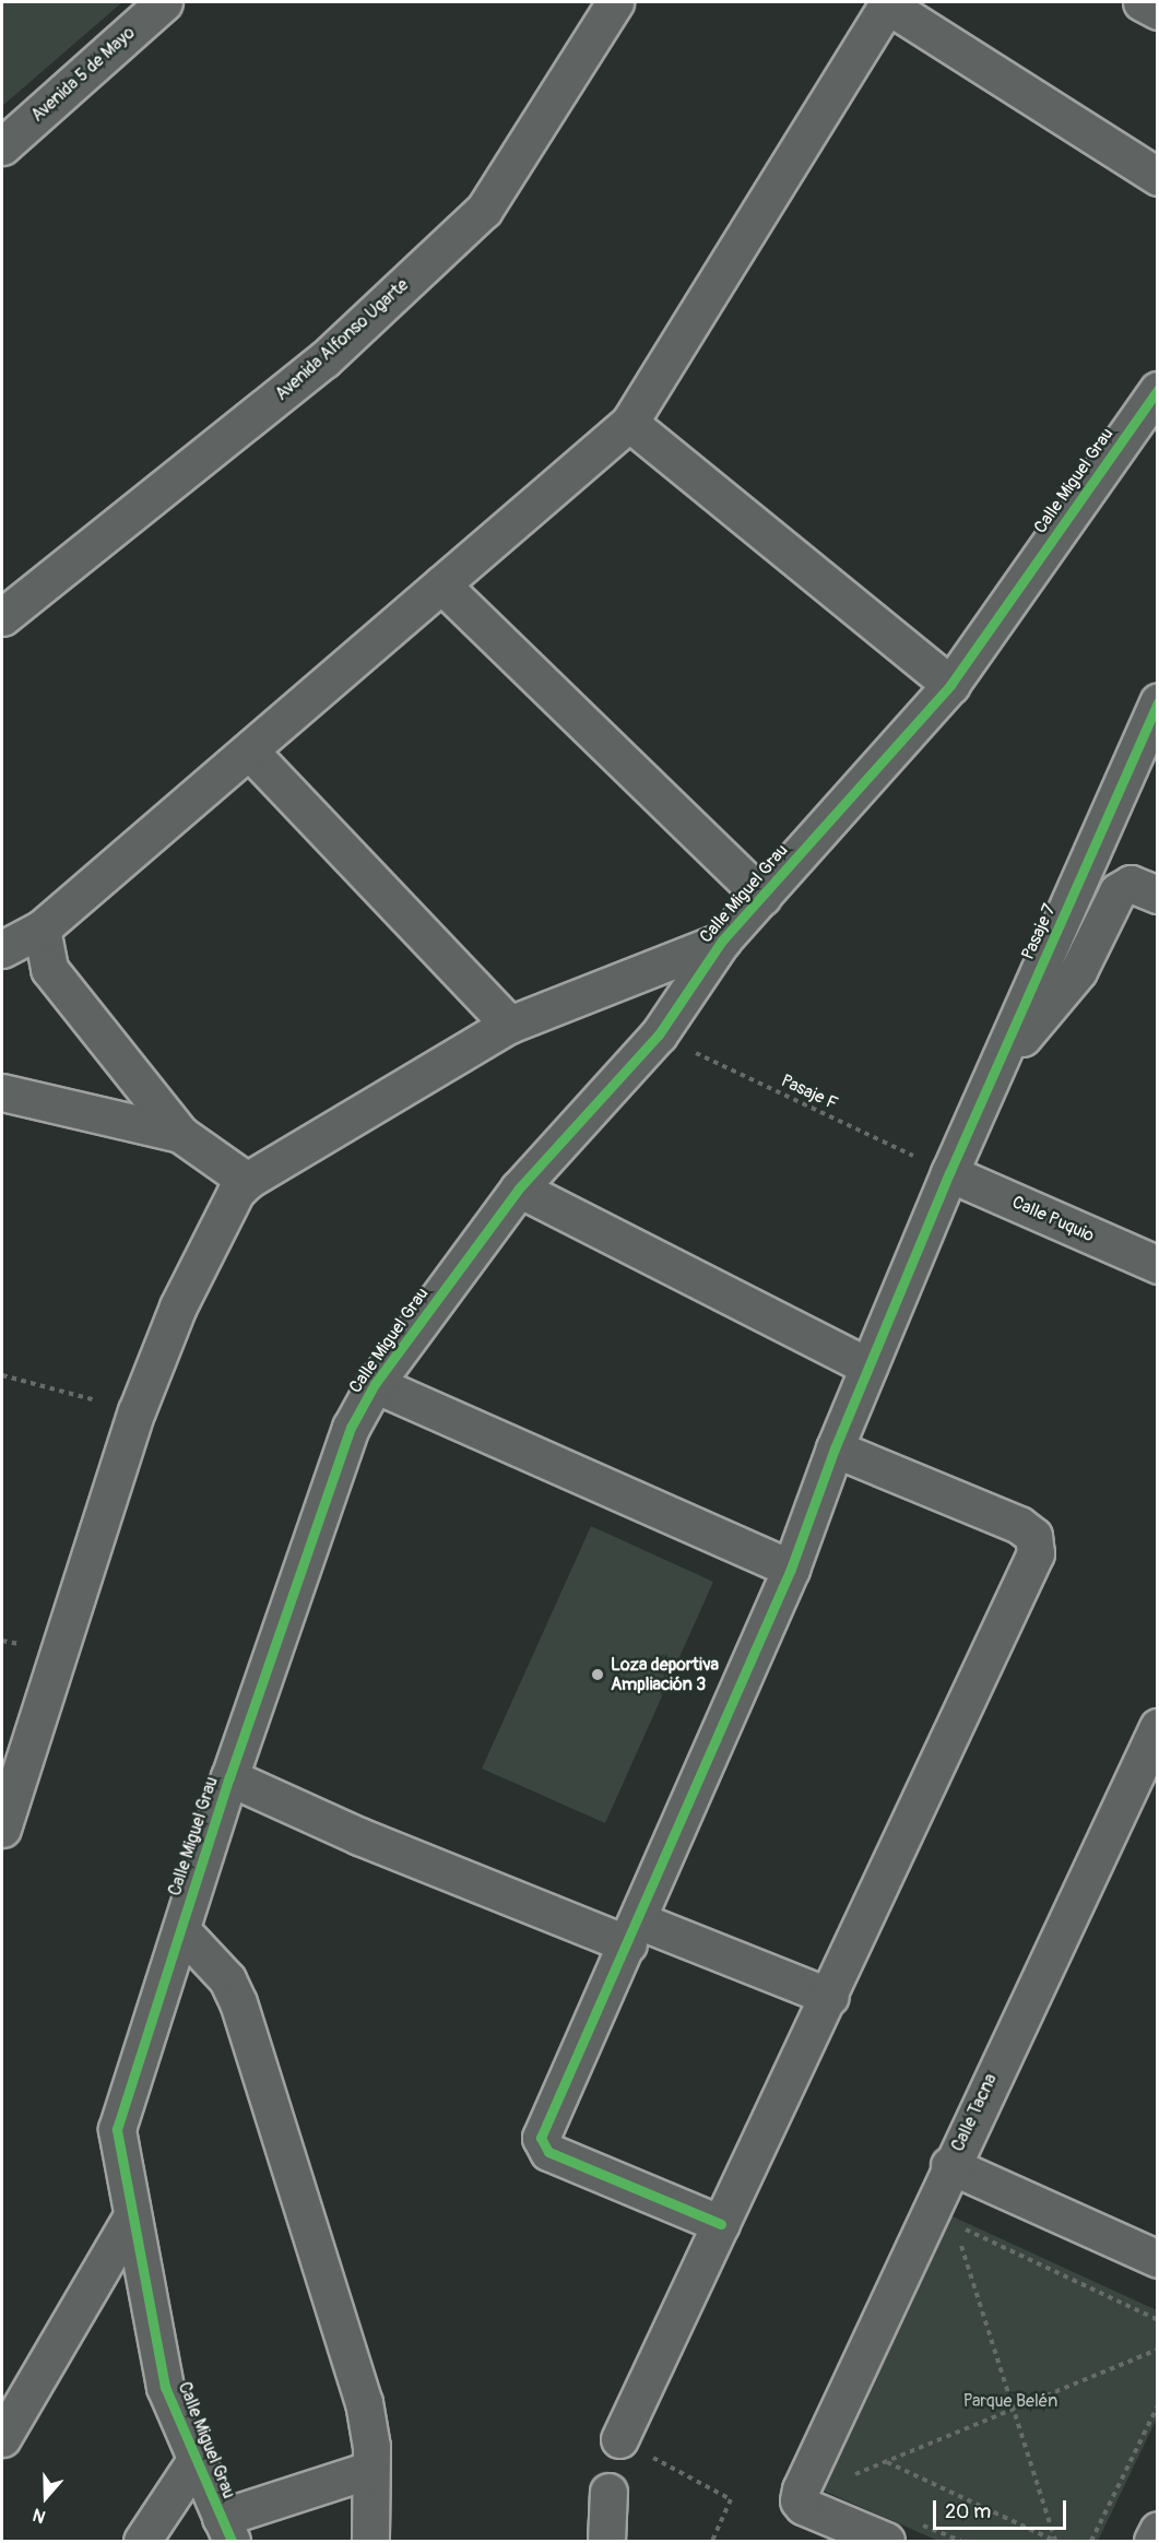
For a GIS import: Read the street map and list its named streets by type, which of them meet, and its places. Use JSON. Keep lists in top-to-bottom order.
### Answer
{
  "streets": {
    "street": [
      "Avenida 5 de Mayo",
      "Avenida Alfonso Ugarte",
      "Calle Miguel Grau",
      "Pasaje 7",
      "Calle Puquio",
      "Calle Tacna"
    ],
    "path": ["Pasaje F"]
  },
  "crossings": [
    ["Calle Miguel Grau", "Pasaje F"],
    ["Pasaje 7", "Pasaje F"],
    ["Pasaje 7", "Calle Puquio"],
    ["Pasaje F", "Calle Puquio"]
  ],
  "parks": ["Parque Belén"],
  "places": ["Loza deportiva Ampliación 3"],
  "scale_bar": "20 m",
  "north": "bottom"
}
